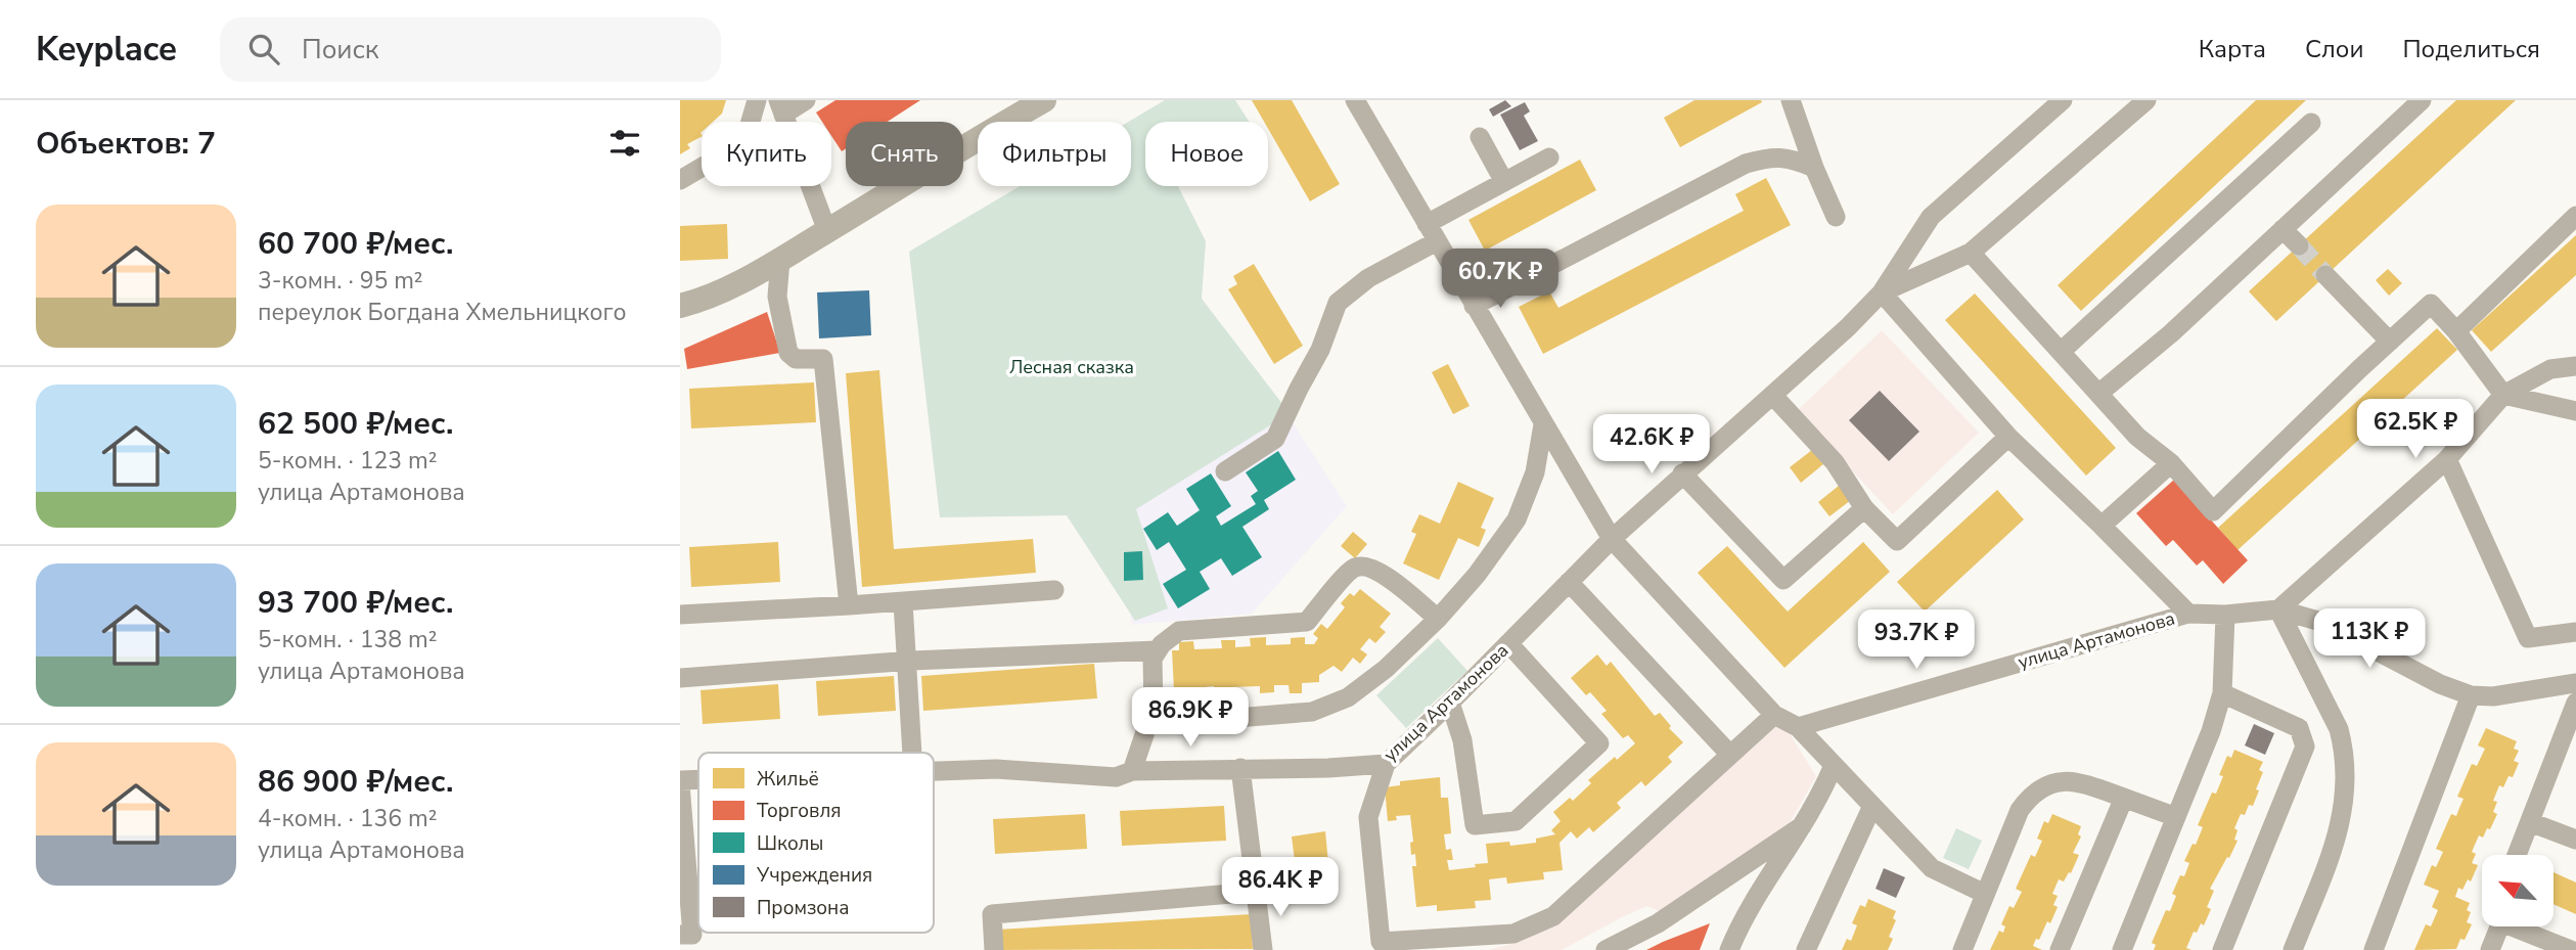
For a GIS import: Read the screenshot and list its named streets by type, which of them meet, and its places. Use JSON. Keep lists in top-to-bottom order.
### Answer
{
  "streets": {
    "street": ["улица Артамонова"]
  },
  "parks": ["Лесная сказка"],
  "legend": [
    "Жильё",
    "Торговля",
    "Школы",
    "Учреждения",
    "Промзона"
  ],
  "north": "top left",
  "page": {
    "header": "Keyplace",
    "search": "Поиск",
    "nav": ["Карта", "Слои", "Поделиться"],
    "heading": "Объектов: 7",
    "chip": [
      "Купить",
      "Снять",
      "Фильтры",
      "Новое"
    ],
    "list": [
      {
        "name": "60 700 ₽/мес.",
        "note": "3-комн. · 95 m² · переулок Богдана Хмельницкого"
      },
      {
        "name": "62 500 ₽/мес.",
        "note": "5-комн. · 123 m² · улица Артамонова"
      },
      {
        "name": "93 700 ₽/мес.",
        "note": "5-комн. · 138 m² · улица Артамонова"
      },
      {
        "name": "86 900 ₽/мес.",
        "note": "4-комн. · 136 m² · улица Артамонова"
      }
    ],
    "price": [
      "60.7K ₽",
      "62.5K ₽",
      "42.6K ₽",
      "113K ₽",
      "93.7K ₽",
      "86.9K ₽",
      "86.4K ₽"
    ]
  }
}
